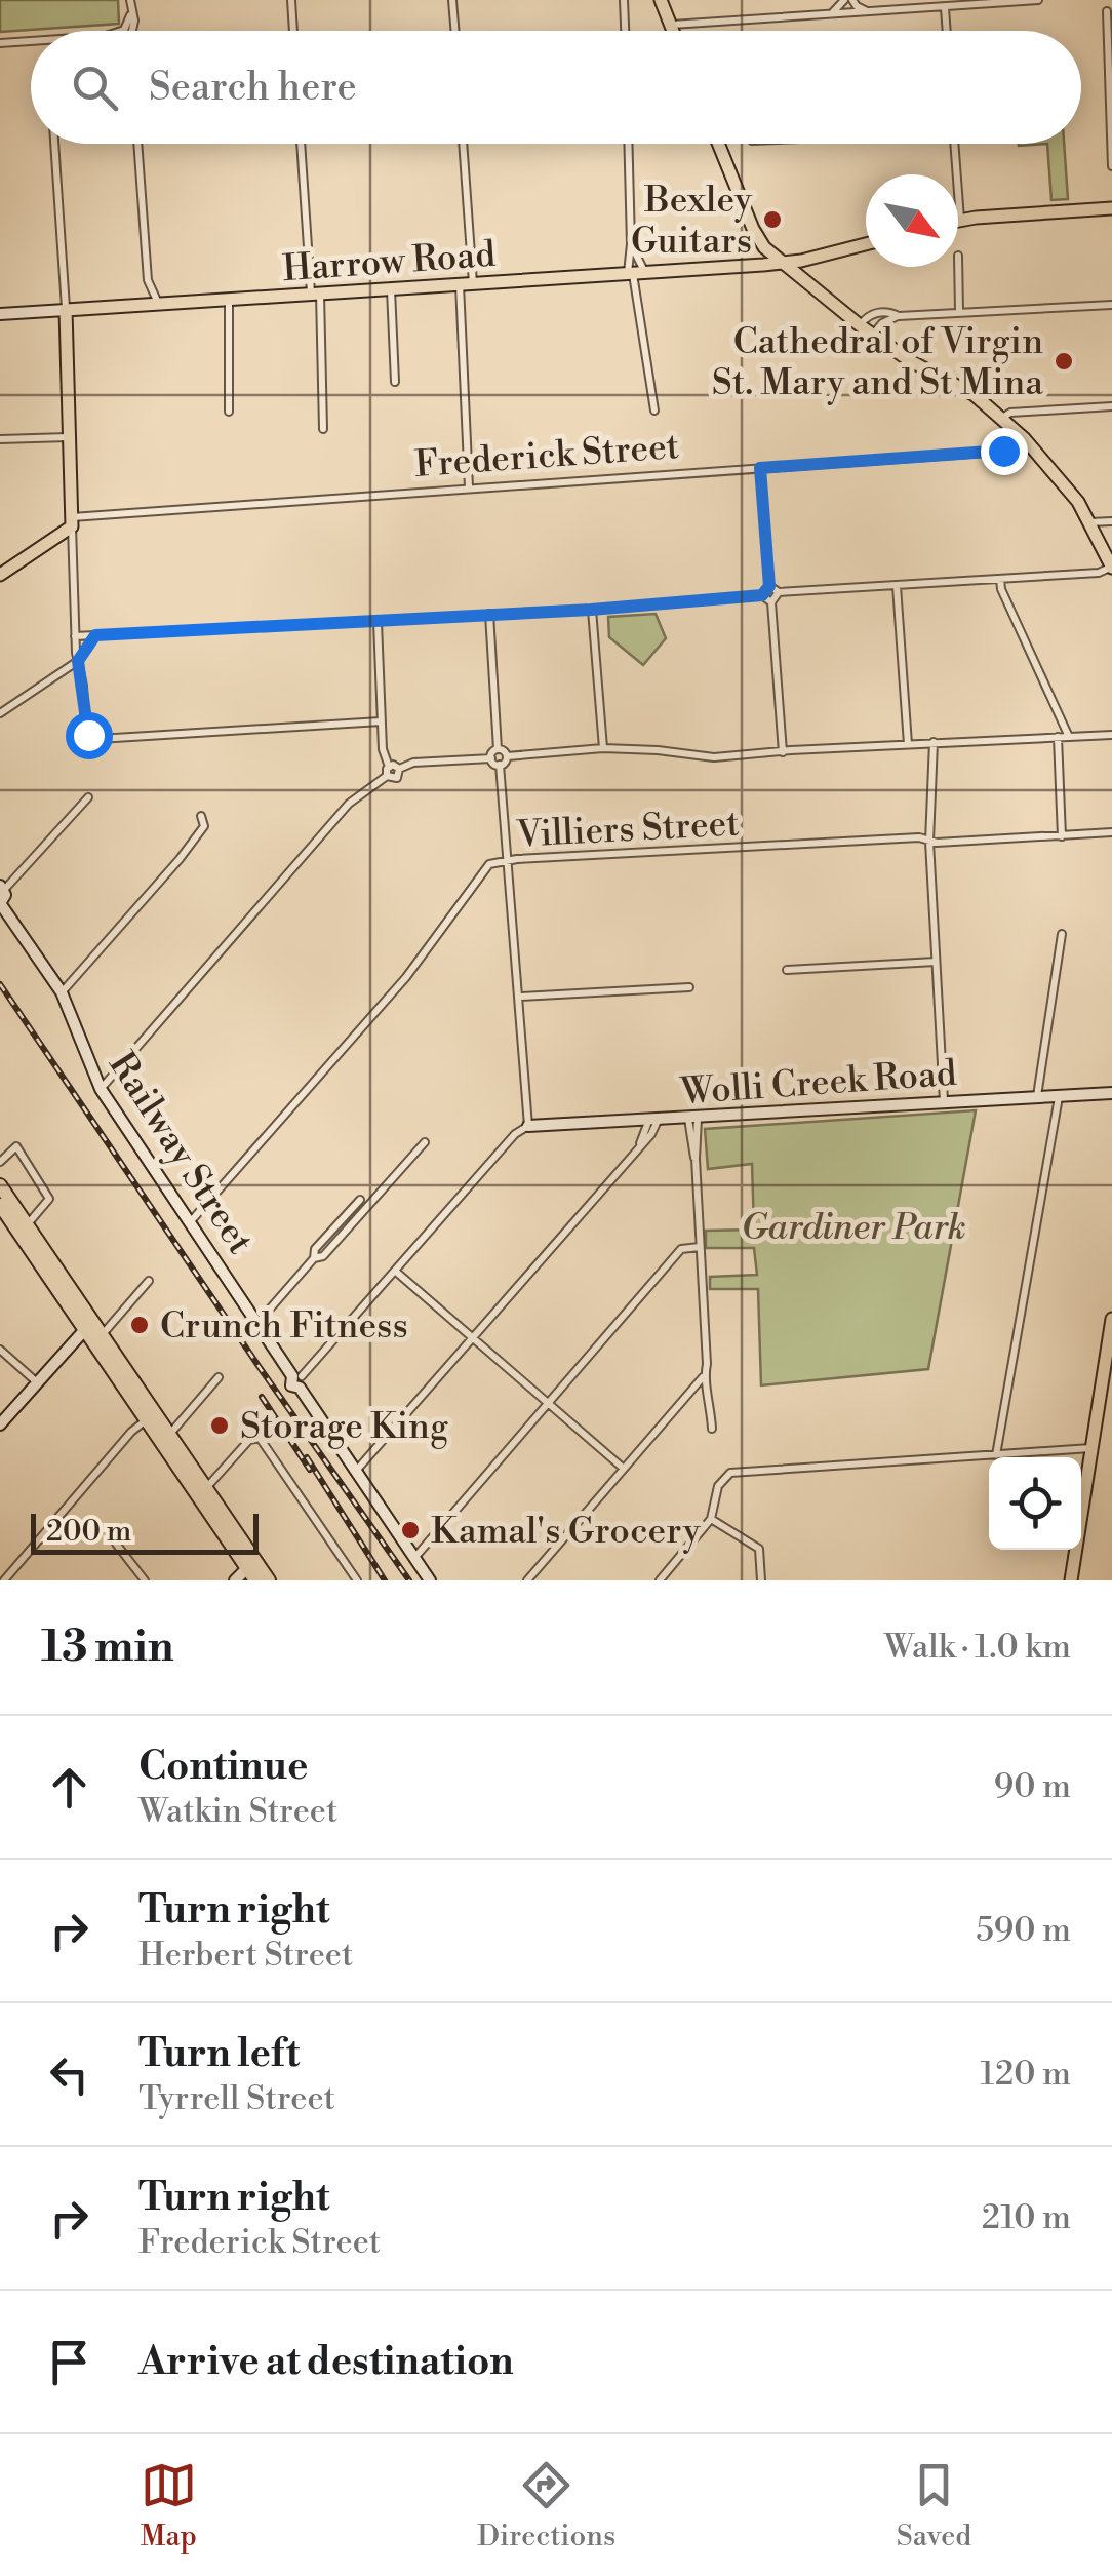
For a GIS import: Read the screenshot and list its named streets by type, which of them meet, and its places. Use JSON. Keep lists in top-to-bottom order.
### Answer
{
  "streets": {
    "main road": ["Harrow Road", "Frederick Street"],
    "street": ["Villiers Street", "Wolli Creek Road", "Railway Street"]
  },
  "crossings": [
    ["Villiers Street", "Railway Street"]
  ],
  "parks": ["Gardiner Park"],
  "places": [
    "Bexley Guitars",
    "Cathedral of Virgin St. Mary and St Mina",
    "Crunch Fitness",
    "Storage King",
    "Kamal's Grocery"
  ],
  "scale_bar": "200 m",
  "north": "bottom right",
  "page": {
    "search": "Search here",
    "scale": "200 m",
    "heading": ["13 min", "Walk · 1.0 km"],
    "list": [
      ["Continue", "Watkin Street", "90 m"],
      ["Turn right", "Herbert Street", "590 m"],
      ["Turn left", "Tyrrell Street", "120 m"],
      ["Turn right", "Frederick Street", "210 m"],
      "Arrive at destination"
    ],
    "nav": ["Map", "Directions", "Saved"]
  }
}
